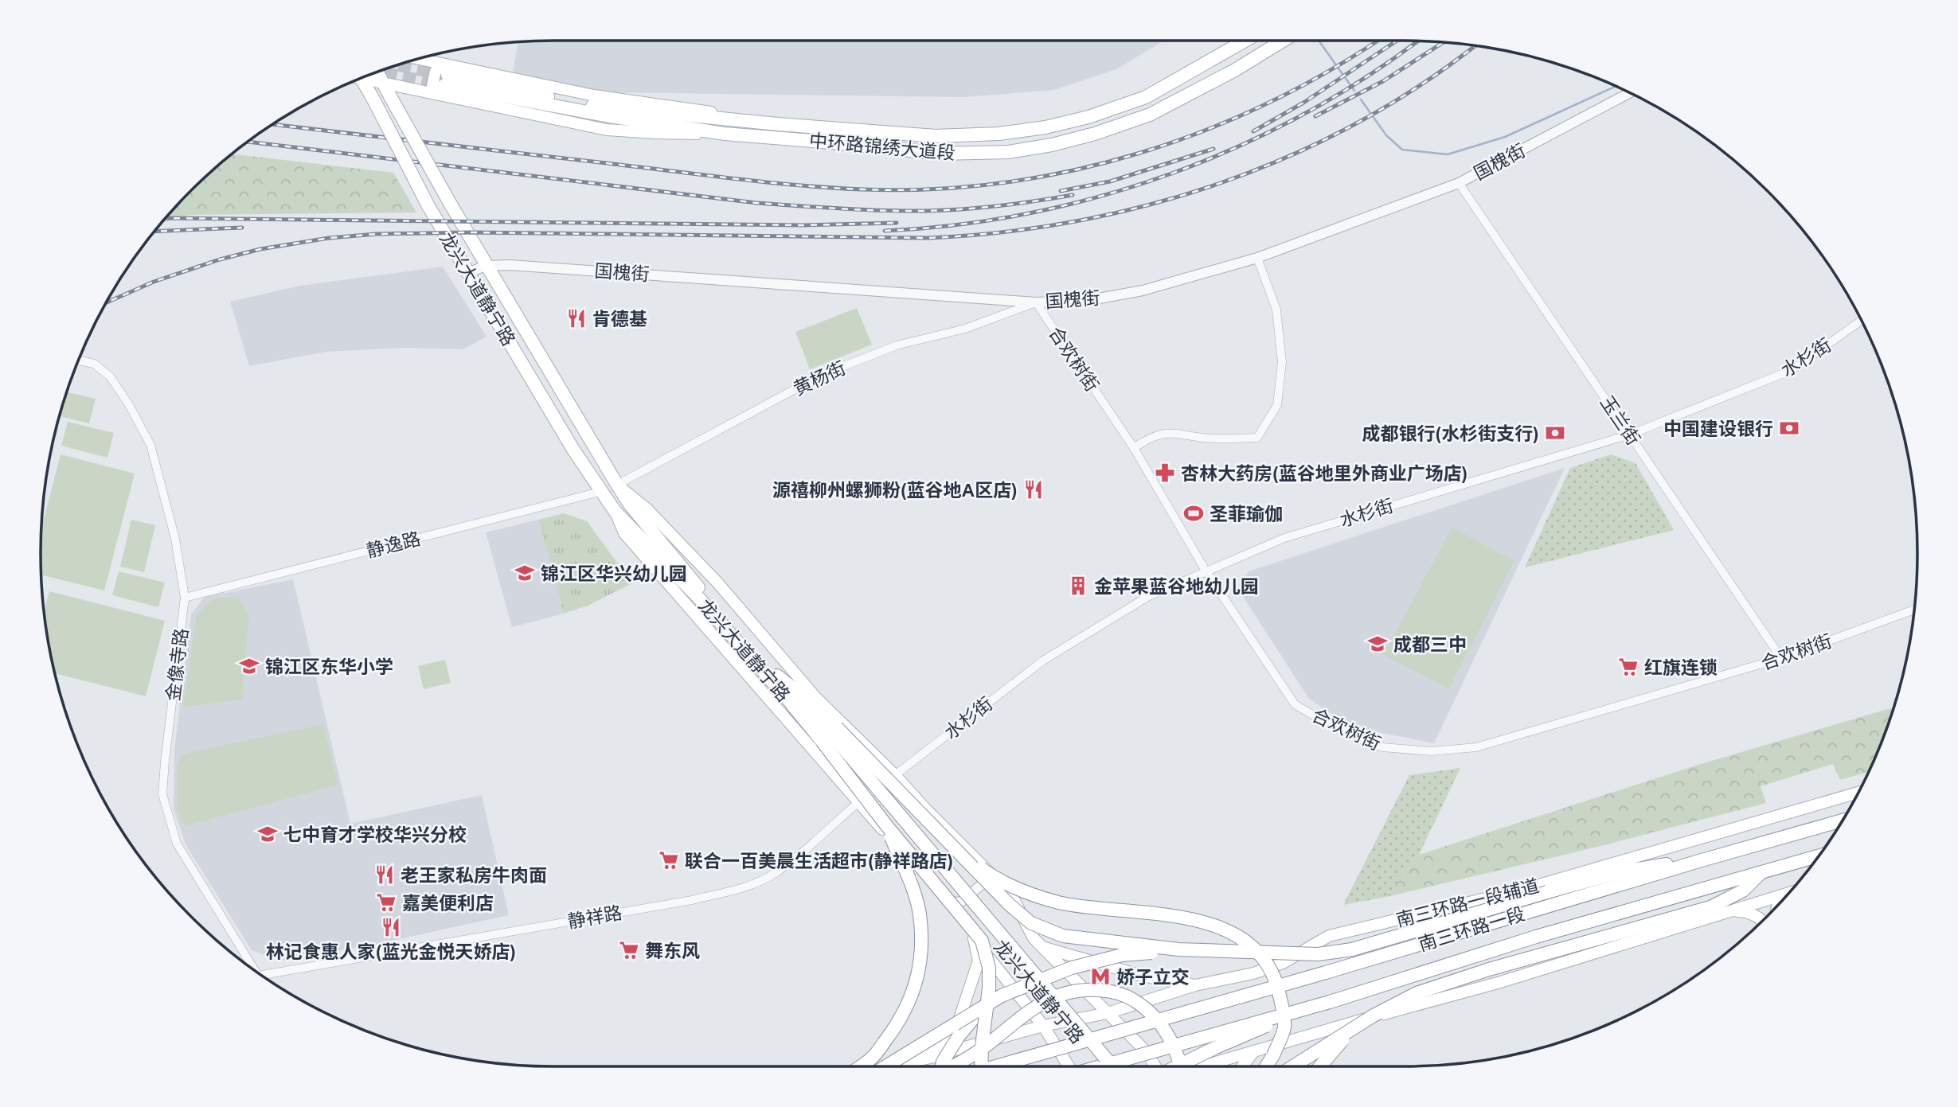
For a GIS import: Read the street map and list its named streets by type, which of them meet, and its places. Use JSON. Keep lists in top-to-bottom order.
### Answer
{
  "streets": {
    "main road": [
      "中环路锦绣大道段",
      "龙兴大道静宁路",
      "南三环路一段辅道",
      "南三环路一段"
    ],
    "street": [
      "国槐街",
      "水杉街",
      "合欢树街",
      "黄杨街",
      "玉兰街",
      "静逸路",
      "金像寺路",
      "静祥路"
    ]
  },
  "crossings": [
    ["国槐街", "龙兴大道静宁路"],
    ["国槐街", "合欢树街"],
    ["国槐街", "黄杨街"],
    ["国槐街", "玉兰街"],
    ["龙兴大道静宁路", "黄杨街"],
    ["龙兴大道静宁路", "静逸路"],
    ["水杉街", "合欢树街"],
    ["水杉街", "玉兰街"],
    ["水杉街", "静祥路"],
    ["合欢树街", "黄杨街"],
    ["合欢树街", "玉兰街"],
    ["静逸路", "金像寺路"]
  ],
  "places": {
    "restaurant": [
      "肯德基",
      "源禧柳州螺狮粉(蓝谷地A区店)",
      "老王家私房牛肉面",
      "林记食惠人家(蓝光金悦天娇店)"
    ],
    "bank": ["中国建设银行", "成都银行(水杉街支行)"],
    "pharmacy": ["杏林大药房(蓝谷地里外商业广场店)"],
    "sports": ["圣菲瑜伽"],
    "school or university": [
      "锦江区华兴幼儿园",
      "成都三中",
      "锦江区东华小学",
      "七中育才学校华兴分校"
    ],
    "building": ["金苹果蓝谷地幼儿园"],
    "supermarket": [
      "红旗连锁",
      "联合一百美晨生活超市(静祥路店)",
      "嘉美便利店",
      "舞东风"
    ],
    "metro station": ["娇子立交"]
  }
}
